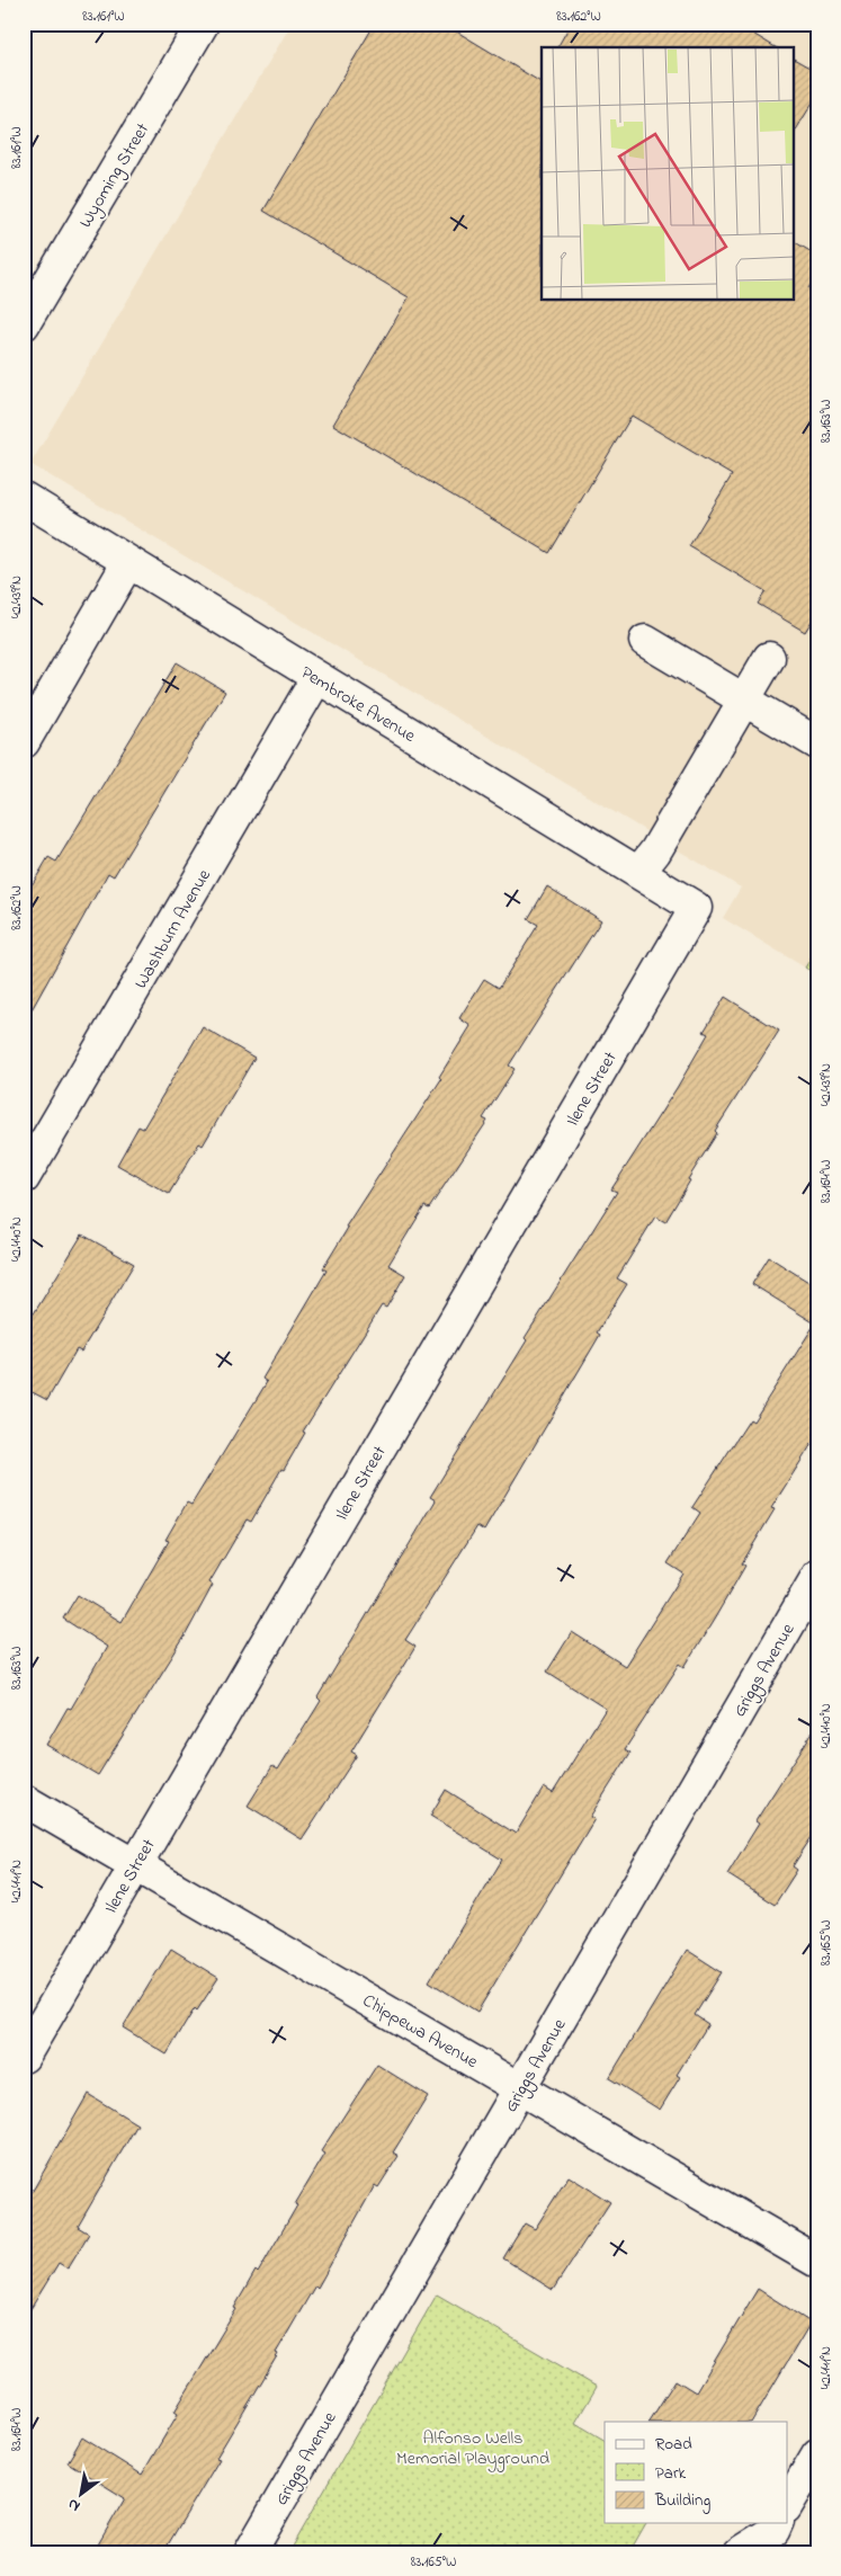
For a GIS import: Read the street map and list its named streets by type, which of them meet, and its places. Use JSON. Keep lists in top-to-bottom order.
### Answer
{
  "streets": {
    "street": [
      "Wyoming Street",
      "Pembroke Avenue",
      "Washburn Avenue",
      "Ilene Street",
      "Griggs Avenue",
      "Chippewa Avenue"
    ]
  },
  "crossings": [
    ["Pembroke Avenue", "Washburn Avenue"],
    ["Pembroke Avenue", "Ilene Street"],
    ["Ilene Street", "Chippewa Avenue"],
    ["Griggs Avenue", "Chippewa Avenue"]
  ],
  "parks": ["Alfonso Wells Memorial Playground"],
  "legend": ["Road", "Park", "Building"],
  "north": "bottom left",
  "coordinates": [
    "83.161°W",
    "83.162°W",
    "83.163°W",
    "42.439°N",
    "83.164°W",
    "42.440°N",
    "42.441°N",
    "83.165°W"
  ]
}
